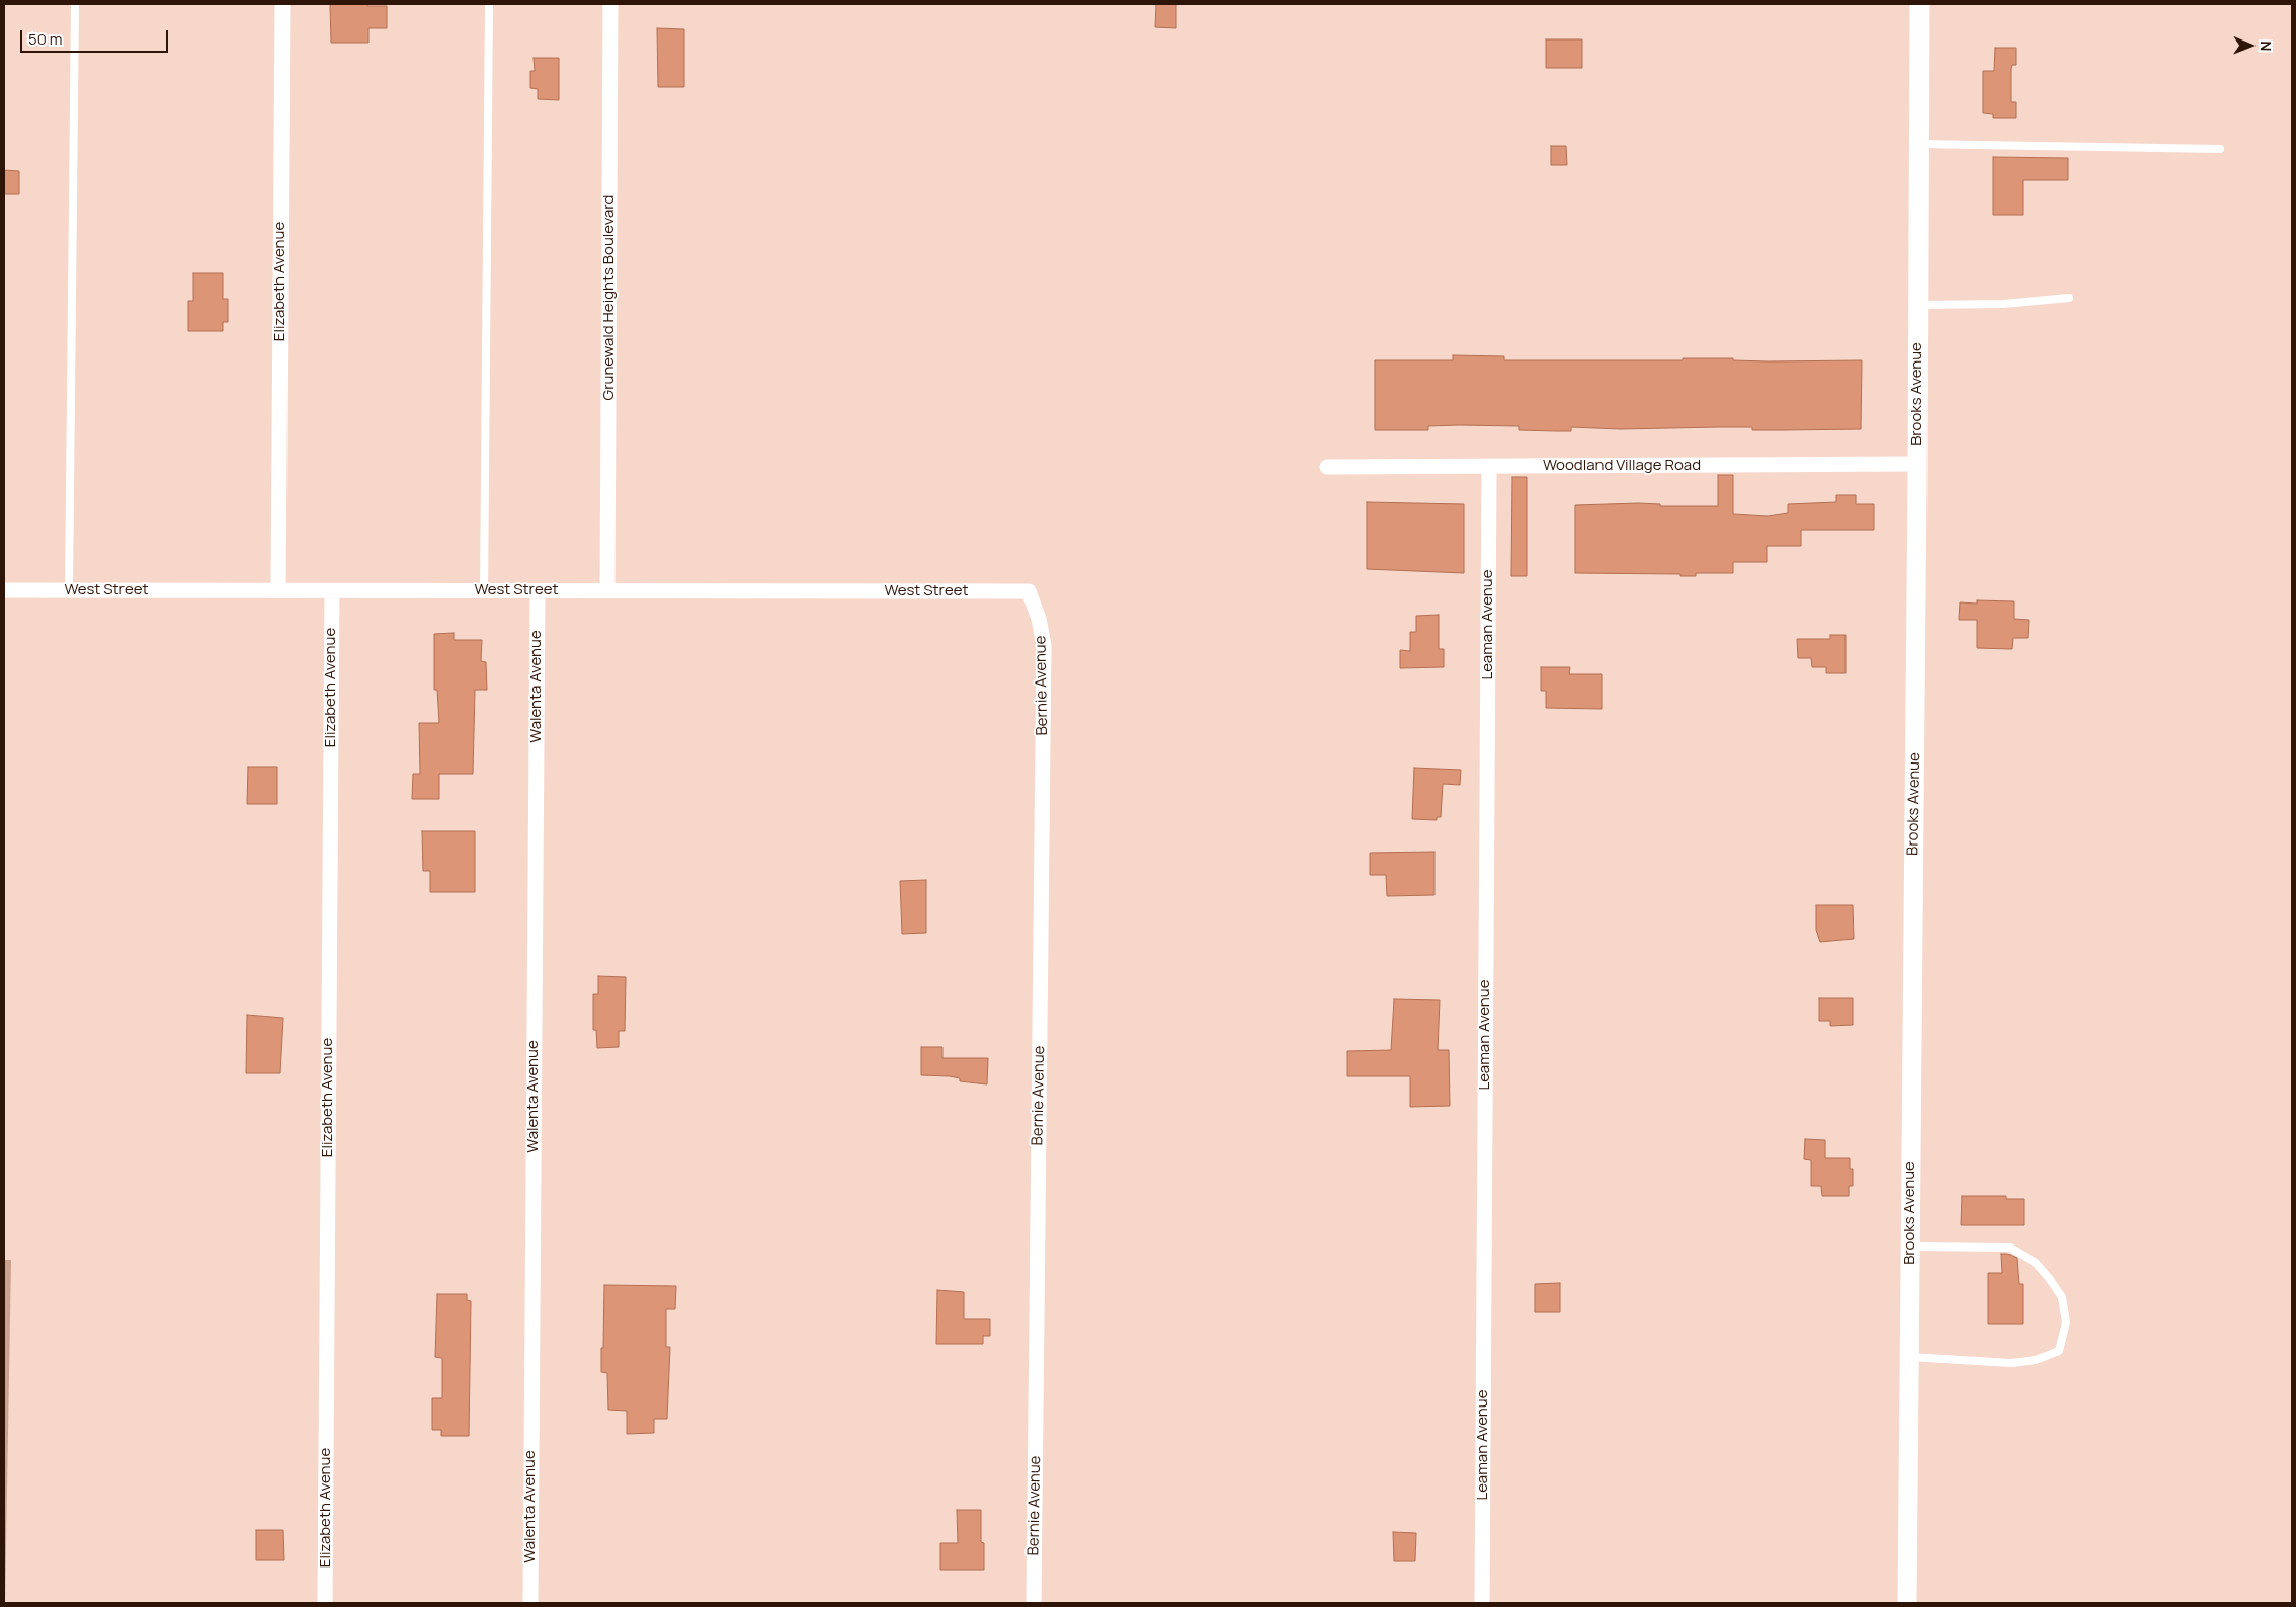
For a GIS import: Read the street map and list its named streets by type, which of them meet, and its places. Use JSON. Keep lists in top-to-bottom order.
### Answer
{
  "streets": {
    "street": [
      "Elizabeth Avenue",
      "Grunewald Heights Boulevard",
      "Brooks Avenue",
      "Woodland Village Road",
      "West Street",
      "Leaman Avenue",
      "Bernie Avenue",
      "Walenta Avenue"
    ]
  },
  "crossings": [
    ["Elizabeth Avenue", "West Street"],
    ["Grunewald Heights Boulevard", "West Street"],
    ["Brooks Avenue", "Woodland Village Road"],
    ["Woodland Village Road", "Leaman Avenue"],
    ["West Street", "Bernie Avenue"],
    ["West Street", "Walenta Avenue"]
  ],
  "scale_bar": "50 m",
  "north": "right"
}
